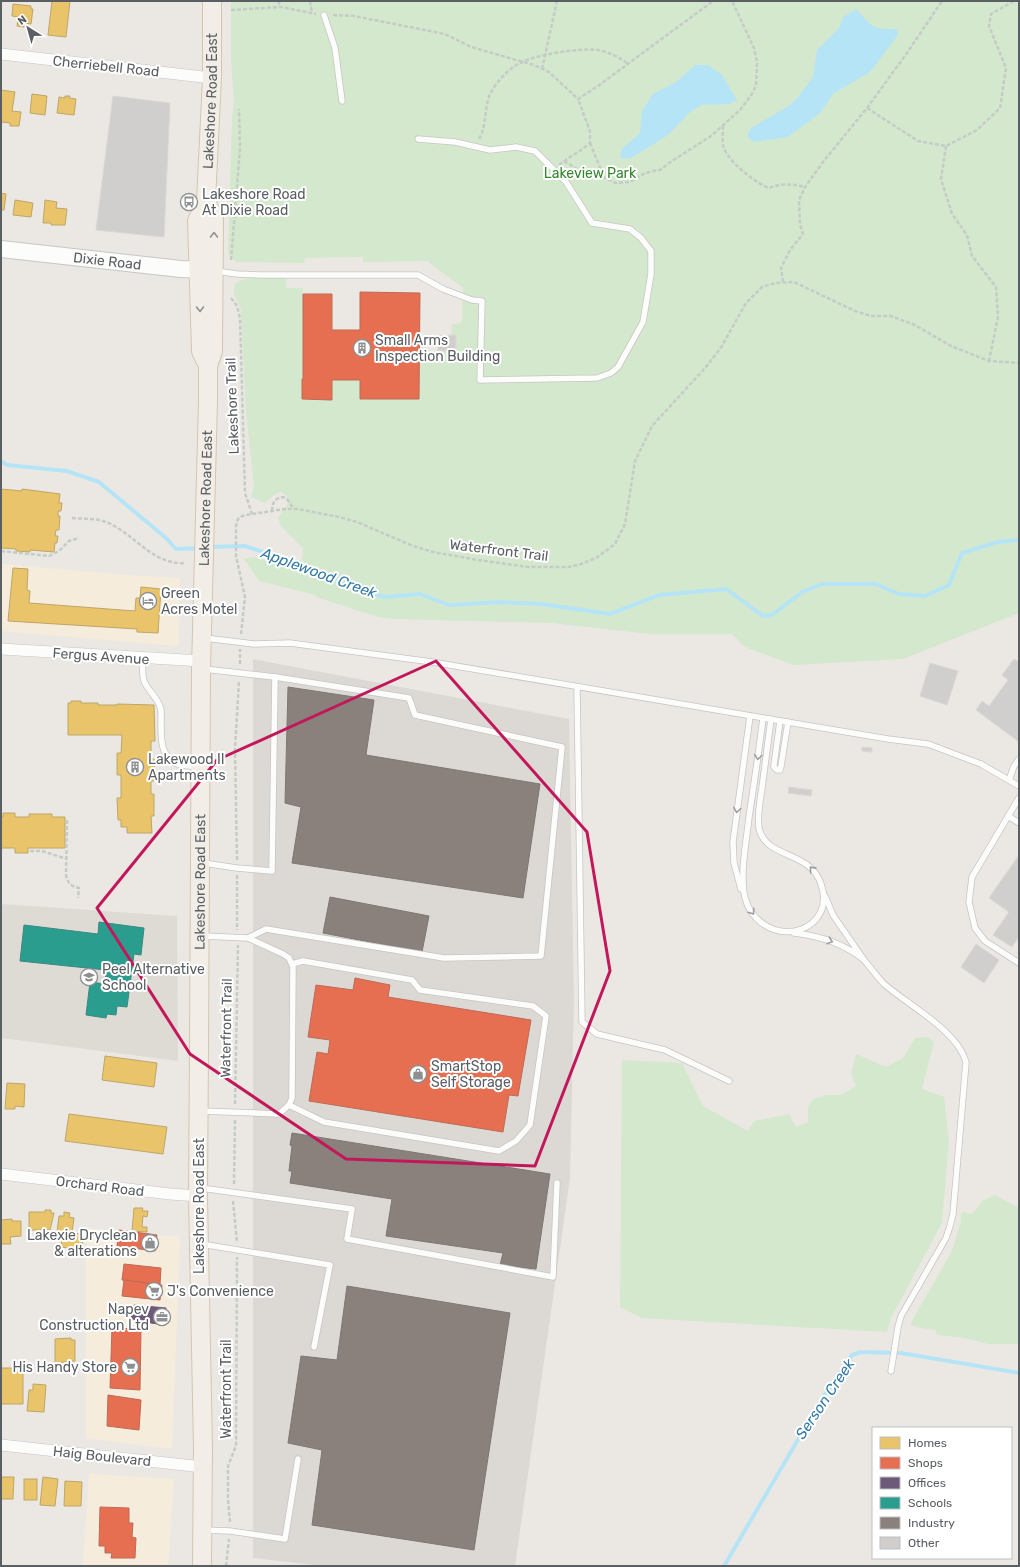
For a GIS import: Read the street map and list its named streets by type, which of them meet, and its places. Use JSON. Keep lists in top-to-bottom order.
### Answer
{
  "streets": {
    "main road": ["Lakeshore Road East", "Dixie Road"],
    "street": [
      "Cherriebell Road",
      "Fergus Avenue",
      "Orchard Road",
      "Haig Boulevard"
    ],
    "path": ["Lakeshore Trail", "Waterfront Trail"]
  },
  "crossings": [
    ["Cherriebell Road", "Lakeshore Road East"],
    ["Lakeshore Road East", "Dixie Road"],
    ["Lakeshore Road East", "Fergus Avenue"],
    ["Lakeshore Road East", "Orchard Road"],
    ["Lakeshore Road East", "Haig Boulevard"],
    ["Lakeshore Trail", "Waterfront Trail"]
  ],
  "water": ["Applewood Creek", "Serson Creek"],
  "parks": ["Lakeview Park"],
  "places": {
    "bus stop": ["Lakeshore Road At Dixie Road"],
    "building": ["Small Arms Inspection Building", "Lakewood II Apartments"],
    "hotel": ["Green Acres Motel"],
    "school or university": ["Peel Alternative School"],
    "shop": ["SmartStop Self Storage", "Lakexie Dryclean & alterations"],
    "supermarket": ["J's Convenience", "His Handy Store"],
    "office": ["Napev Construction Ltd"]
  },
  "legend": [
    "Homes",
    "Shops",
    "Offices",
    "Schools",
    "Industry",
    "Other"
  ],
  "north": "top left"
}
